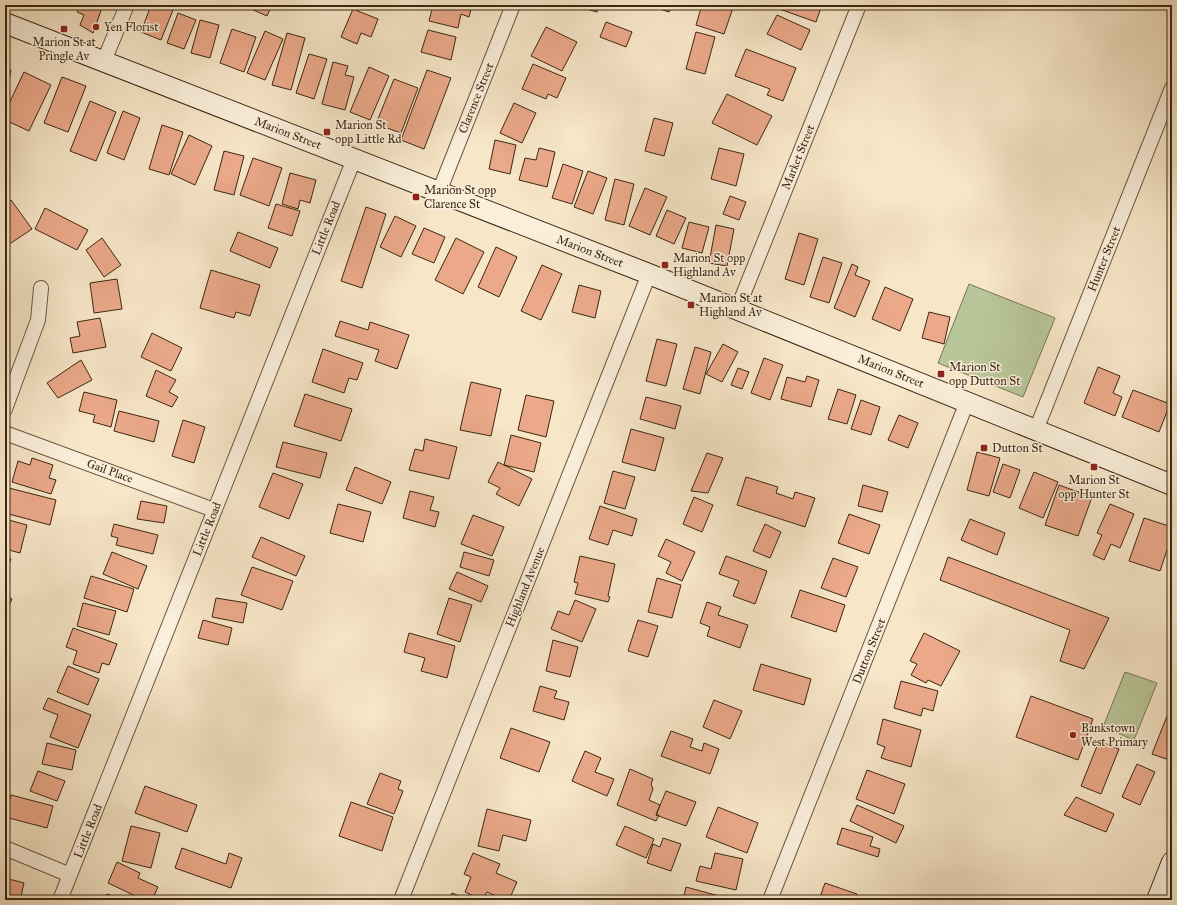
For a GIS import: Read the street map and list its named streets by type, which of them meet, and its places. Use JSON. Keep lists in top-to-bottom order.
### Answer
{
  "streets": {
    "main road": ["Marion Street"],
    "street": [
      "Clarence Street",
      "Market Street",
      "Little Road",
      "Hunter Street",
      "Gail Place",
      "Highland Avenue",
      "Dutton Street"
    ]
  },
  "crossings": [
    ["Clarence Street", "Marion Street"],
    ["Marion Street", "Market Street"],
    ["Marion Street", "Little Road"],
    ["Marion Street", "Hunter Street"],
    ["Marion Street", "Highland Avenue"],
    ["Marion Street", "Dutton Street"],
    ["Little Road", "Gail Place"]
  ],
  "places": {
    "other": ["Yen Florist", "Bankstown West Primary"],
    "transit": [
      "Marion St at Pringle Av",
      "Marion St opp Little Rd",
      "Marion St opp Clarence St",
      "Marion St opp Highland Av",
      "Marion St at Highland Av",
      "Marion St opp Dutton St",
      "Dutton St",
      "Marion St opp Hunter St"
    ]
  }
}
